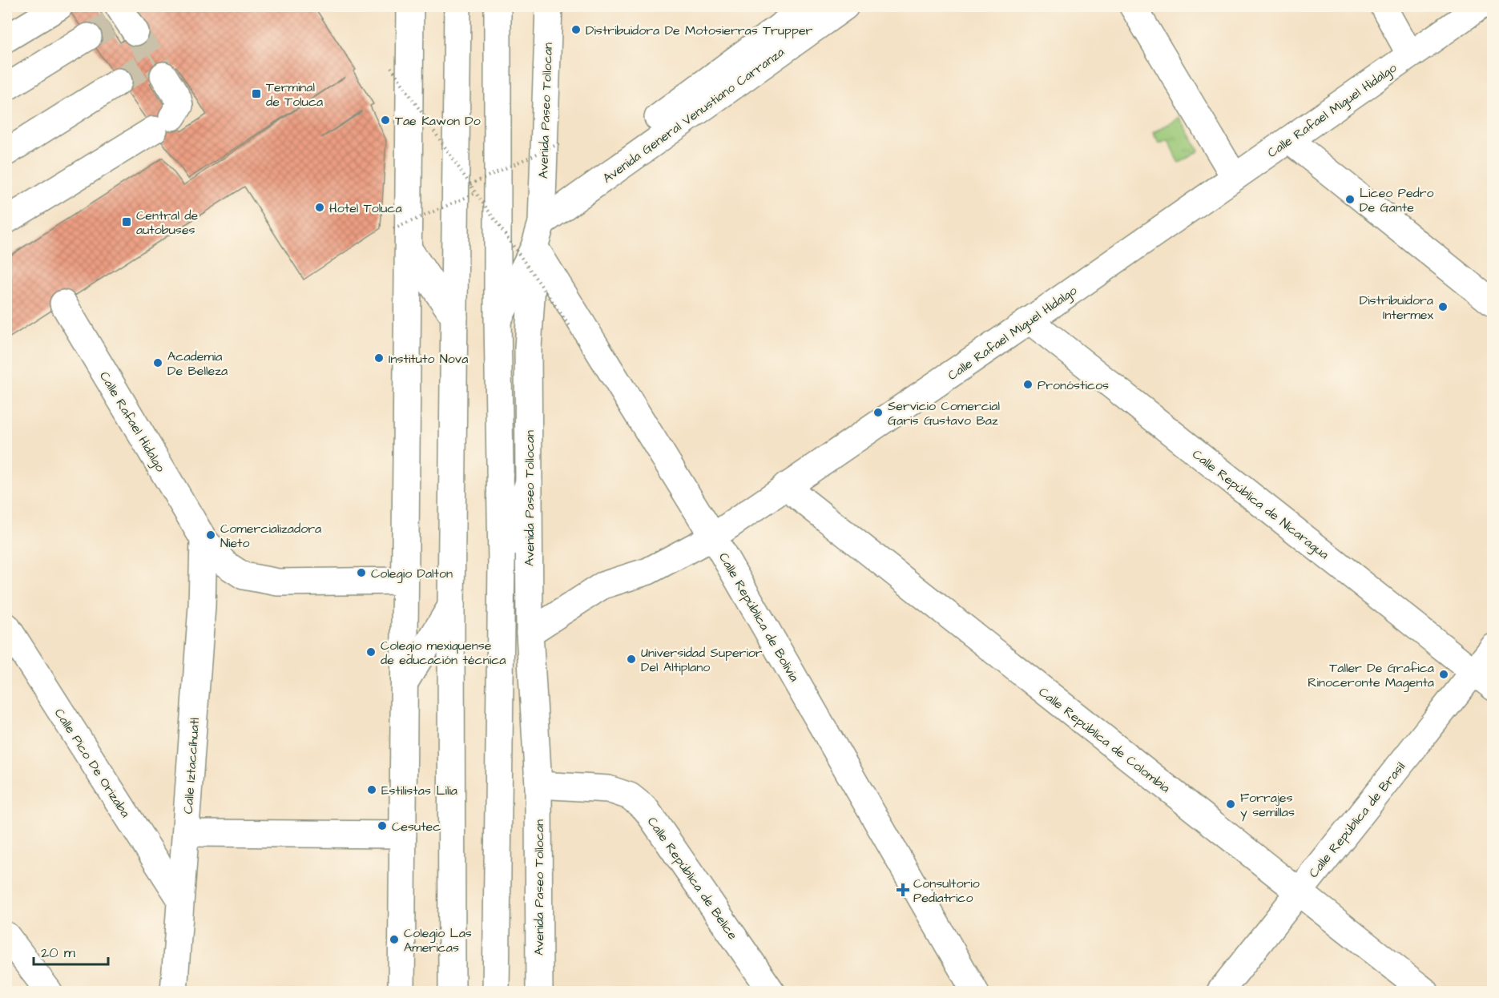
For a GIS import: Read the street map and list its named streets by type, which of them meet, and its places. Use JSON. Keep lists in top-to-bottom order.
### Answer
{
  "streets": {
    "main road": [
      "Calle Rafael Miguel Hidalgo",
      "Avenida Paseo Tollocan",
      "Avenida General Venustiano Carranza",
      "Calle Rafael Hidalgo",
      "Calle República de Nicaragua",
      "Calle República de Bolivia",
      "Calle República de Colombia",
      "Calle Pico De Orizaba",
      "Calle Iztaccíhuatl",
      "Calle República de Brasil",
      "Calle República de Belice"
    ]
  },
  "crossings": [
    ["Calle Rafael Miguel Hidalgo", "Avenida Paseo Tollocan"],
    ["Calle Rafael Miguel Hidalgo", "Calle República de Nicaragua"],
    ["Calle Rafael Miguel Hidalgo", "Calle República de Bolivia"],
    ["Calle Rafael Miguel Hidalgo", "Calle República de Colombia"],
    ["Avenida Paseo Tollocan", "Avenida General Venustiano Carranza"],
    ["Avenida Paseo Tollocan", "Calle República de Bolivia"],
    ["Avenida Paseo Tollocan", "Calle República de Belice"],
    ["Avenida General Venustiano Carranza", "Calle República de Bolivia"],
    ["Calle Rafael Hidalgo", "Calle Iztaccíhuatl"],
    ["Calle República de Nicaragua", "Calle República de Brasil"],
    ["Calle República de Colombia", "Calle República de Brasil"],
    ["Calle Pico De Orizaba", "Calle Iztaccíhuatl"]
  ],
  "places": {
    "other": [
      "Distribuidora De Motosierras Trupper",
      "Tae Kawon Do",
      "Liceo Pedro De Gante",
      "Hotel Toluca",
      "Distribuidora Intermex",
      "Instituto Nova",
      "Academia De Belleza",
      "Pronósticos",
      "Servicio Comercial Garis Gustavo Baz",
      "Comercializadora Nieto",
      "Colegio Dalton",
      "Colegio mexiquense de educación técnica",
      "Universidad Superior Del Altiplano",
      "Taller De Grafica Rinoceronte Magenta",
      "Estilistas Lilia",
      "Forrajes y semillas",
      "Cesutec",
      "Colegio Las Americas"
    ],
    "transit": ["Terminal de Toluca", "Central de autobuses"],
    "health": ["Consultorio Pediatrico"]
  },
  "scale_bar": "20 m"
}
